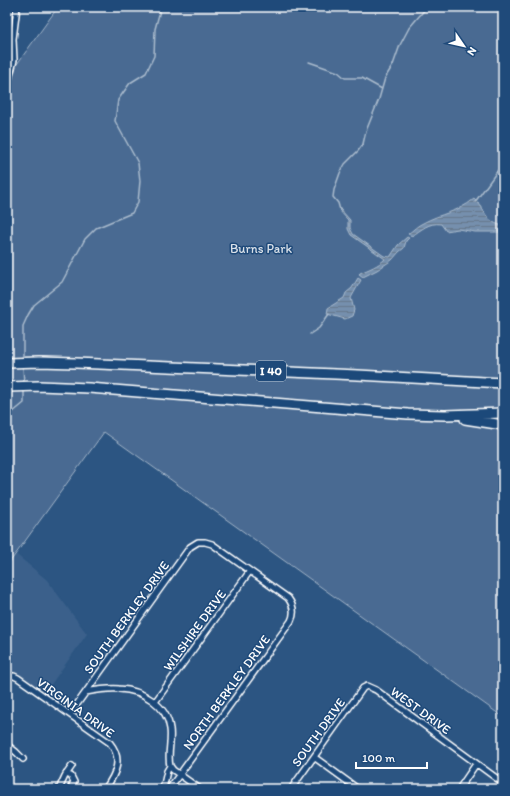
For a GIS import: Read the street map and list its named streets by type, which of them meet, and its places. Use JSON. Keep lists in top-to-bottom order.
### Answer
{
  "streets": {
    "highway": ["I 40"],
    "street": [
      "SOUTH BERKLEY DRIVE",
      "WILSHIRE DRIVE",
      "NORTH BERKLEY DRIVE",
      "VIRGINIA DRIVE",
      "WEST DRIVE",
      "SOUTH DRIVE"
    ]
  },
  "crossings": [
    ["SOUTH BERKLEY DRIVE", "WILSHIRE DRIVE"],
    ["SOUTH BERKLEY DRIVE", "NORTH BERKLEY DRIVE"],
    ["SOUTH BERKLEY DRIVE", "VIRGINIA DRIVE"],
    ["WILSHIRE DRIVE", "NORTH BERKLEY DRIVE"],
    ["WEST DRIVE", "SOUTH DRIVE"]
  ],
  "parks": ["Burns Park"],
  "scale_bar": "100 m",
  "north": "bottom right"
}
